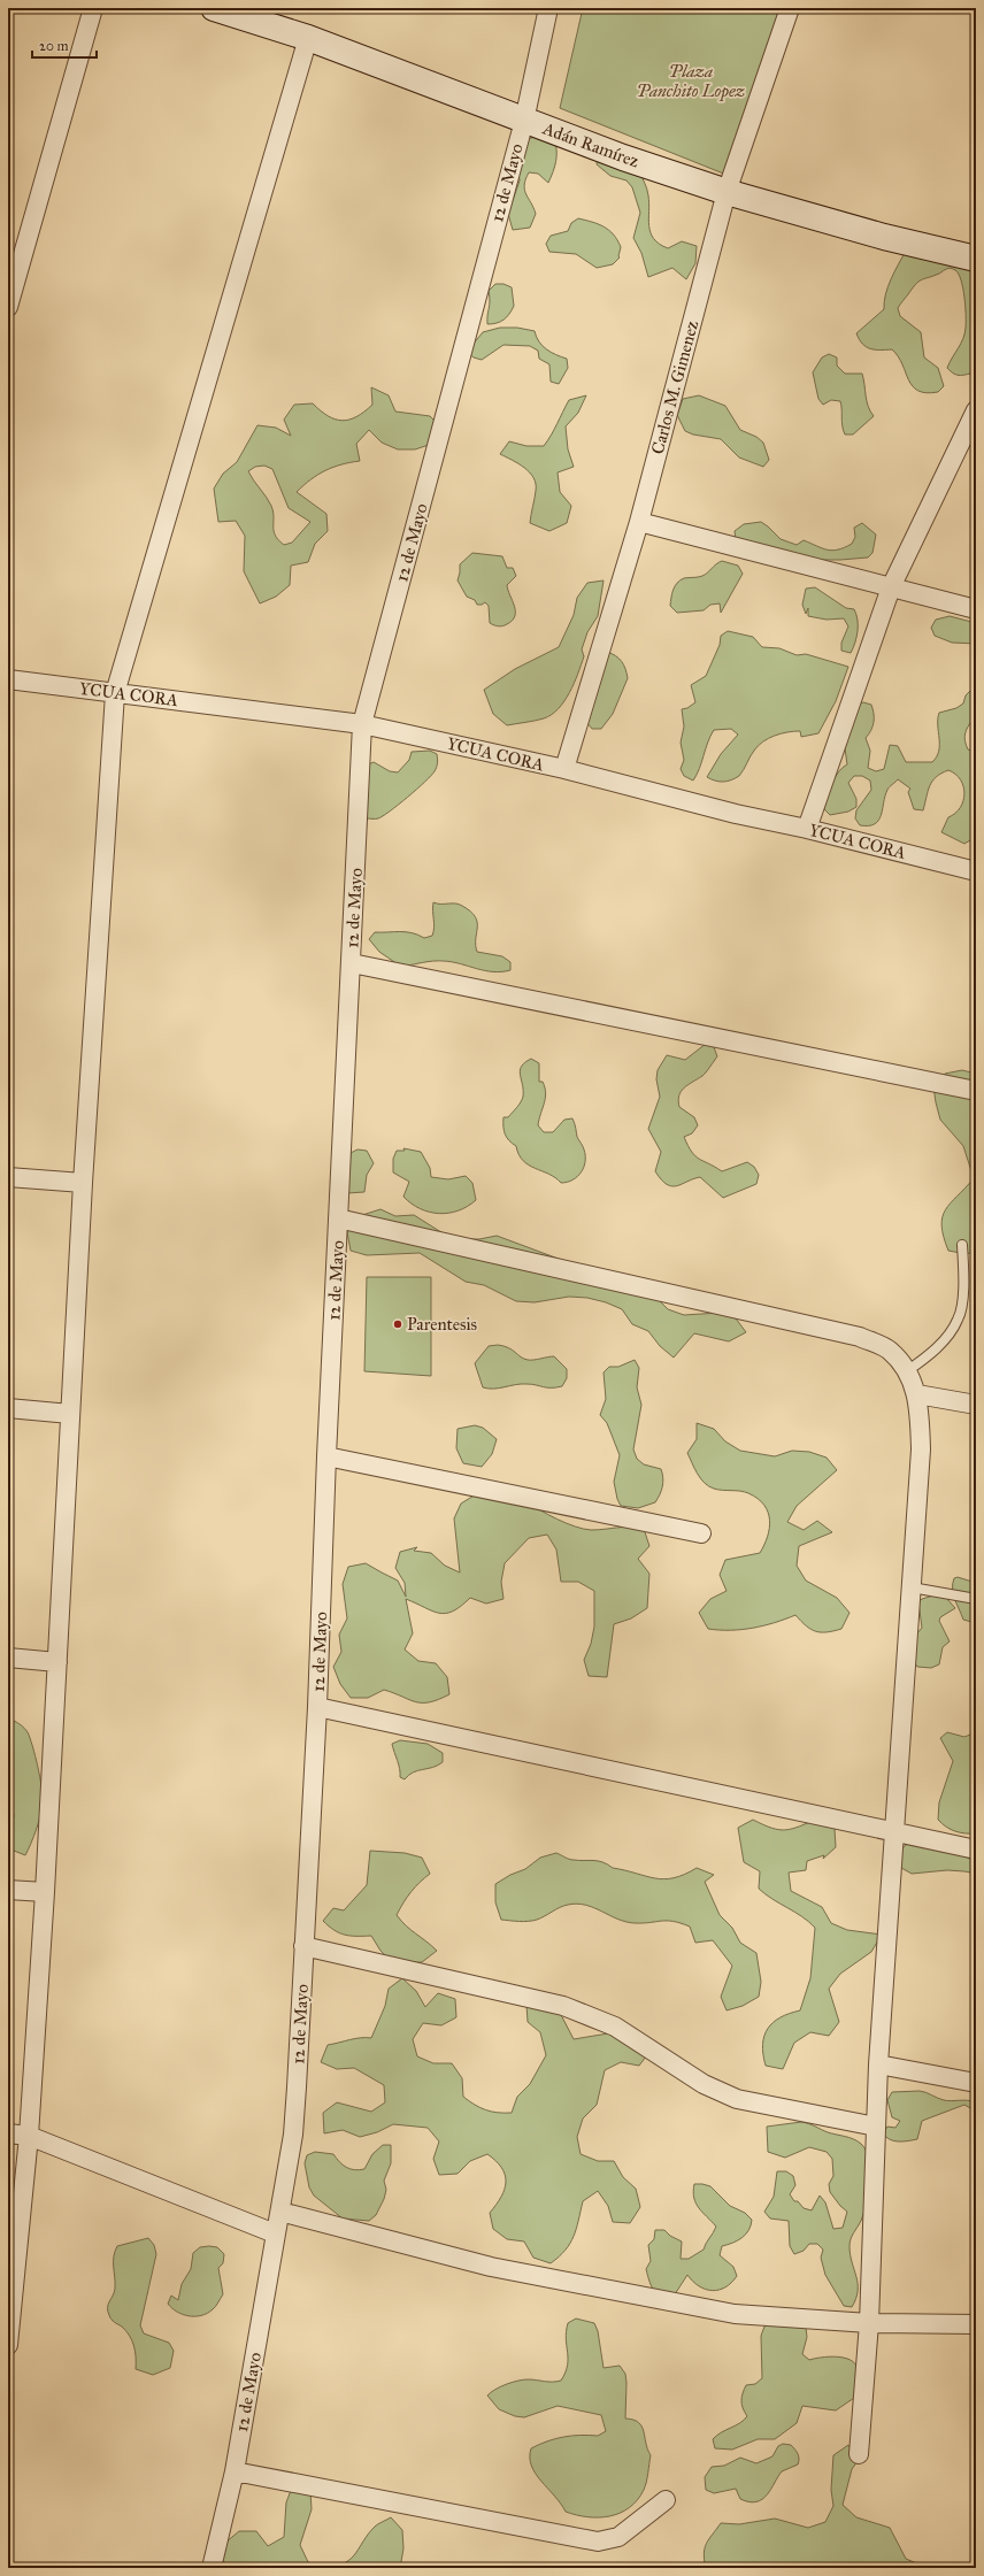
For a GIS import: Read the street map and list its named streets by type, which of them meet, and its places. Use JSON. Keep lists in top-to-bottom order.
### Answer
{
  "streets": {
    "street": [
      "Adán Ramírez",
      "12 de Mayo",
      "Carlos M. Gimenez",
      "YCUA CORA"
    ]
  },
  "crossings": [
    ["Adán Ramírez", "12 de Mayo"],
    ["Adán Ramírez", "Carlos M. Gimenez"],
    ["12 de Mayo", "YCUA CORA"],
    ["Carlos M. Gimenez", "YCUA CORA"]
  ],
  "parks": ["Plaza Panchito Lopez"],
  "places": ["Parentesis"],
  "scale_bar": "20 m"
}
